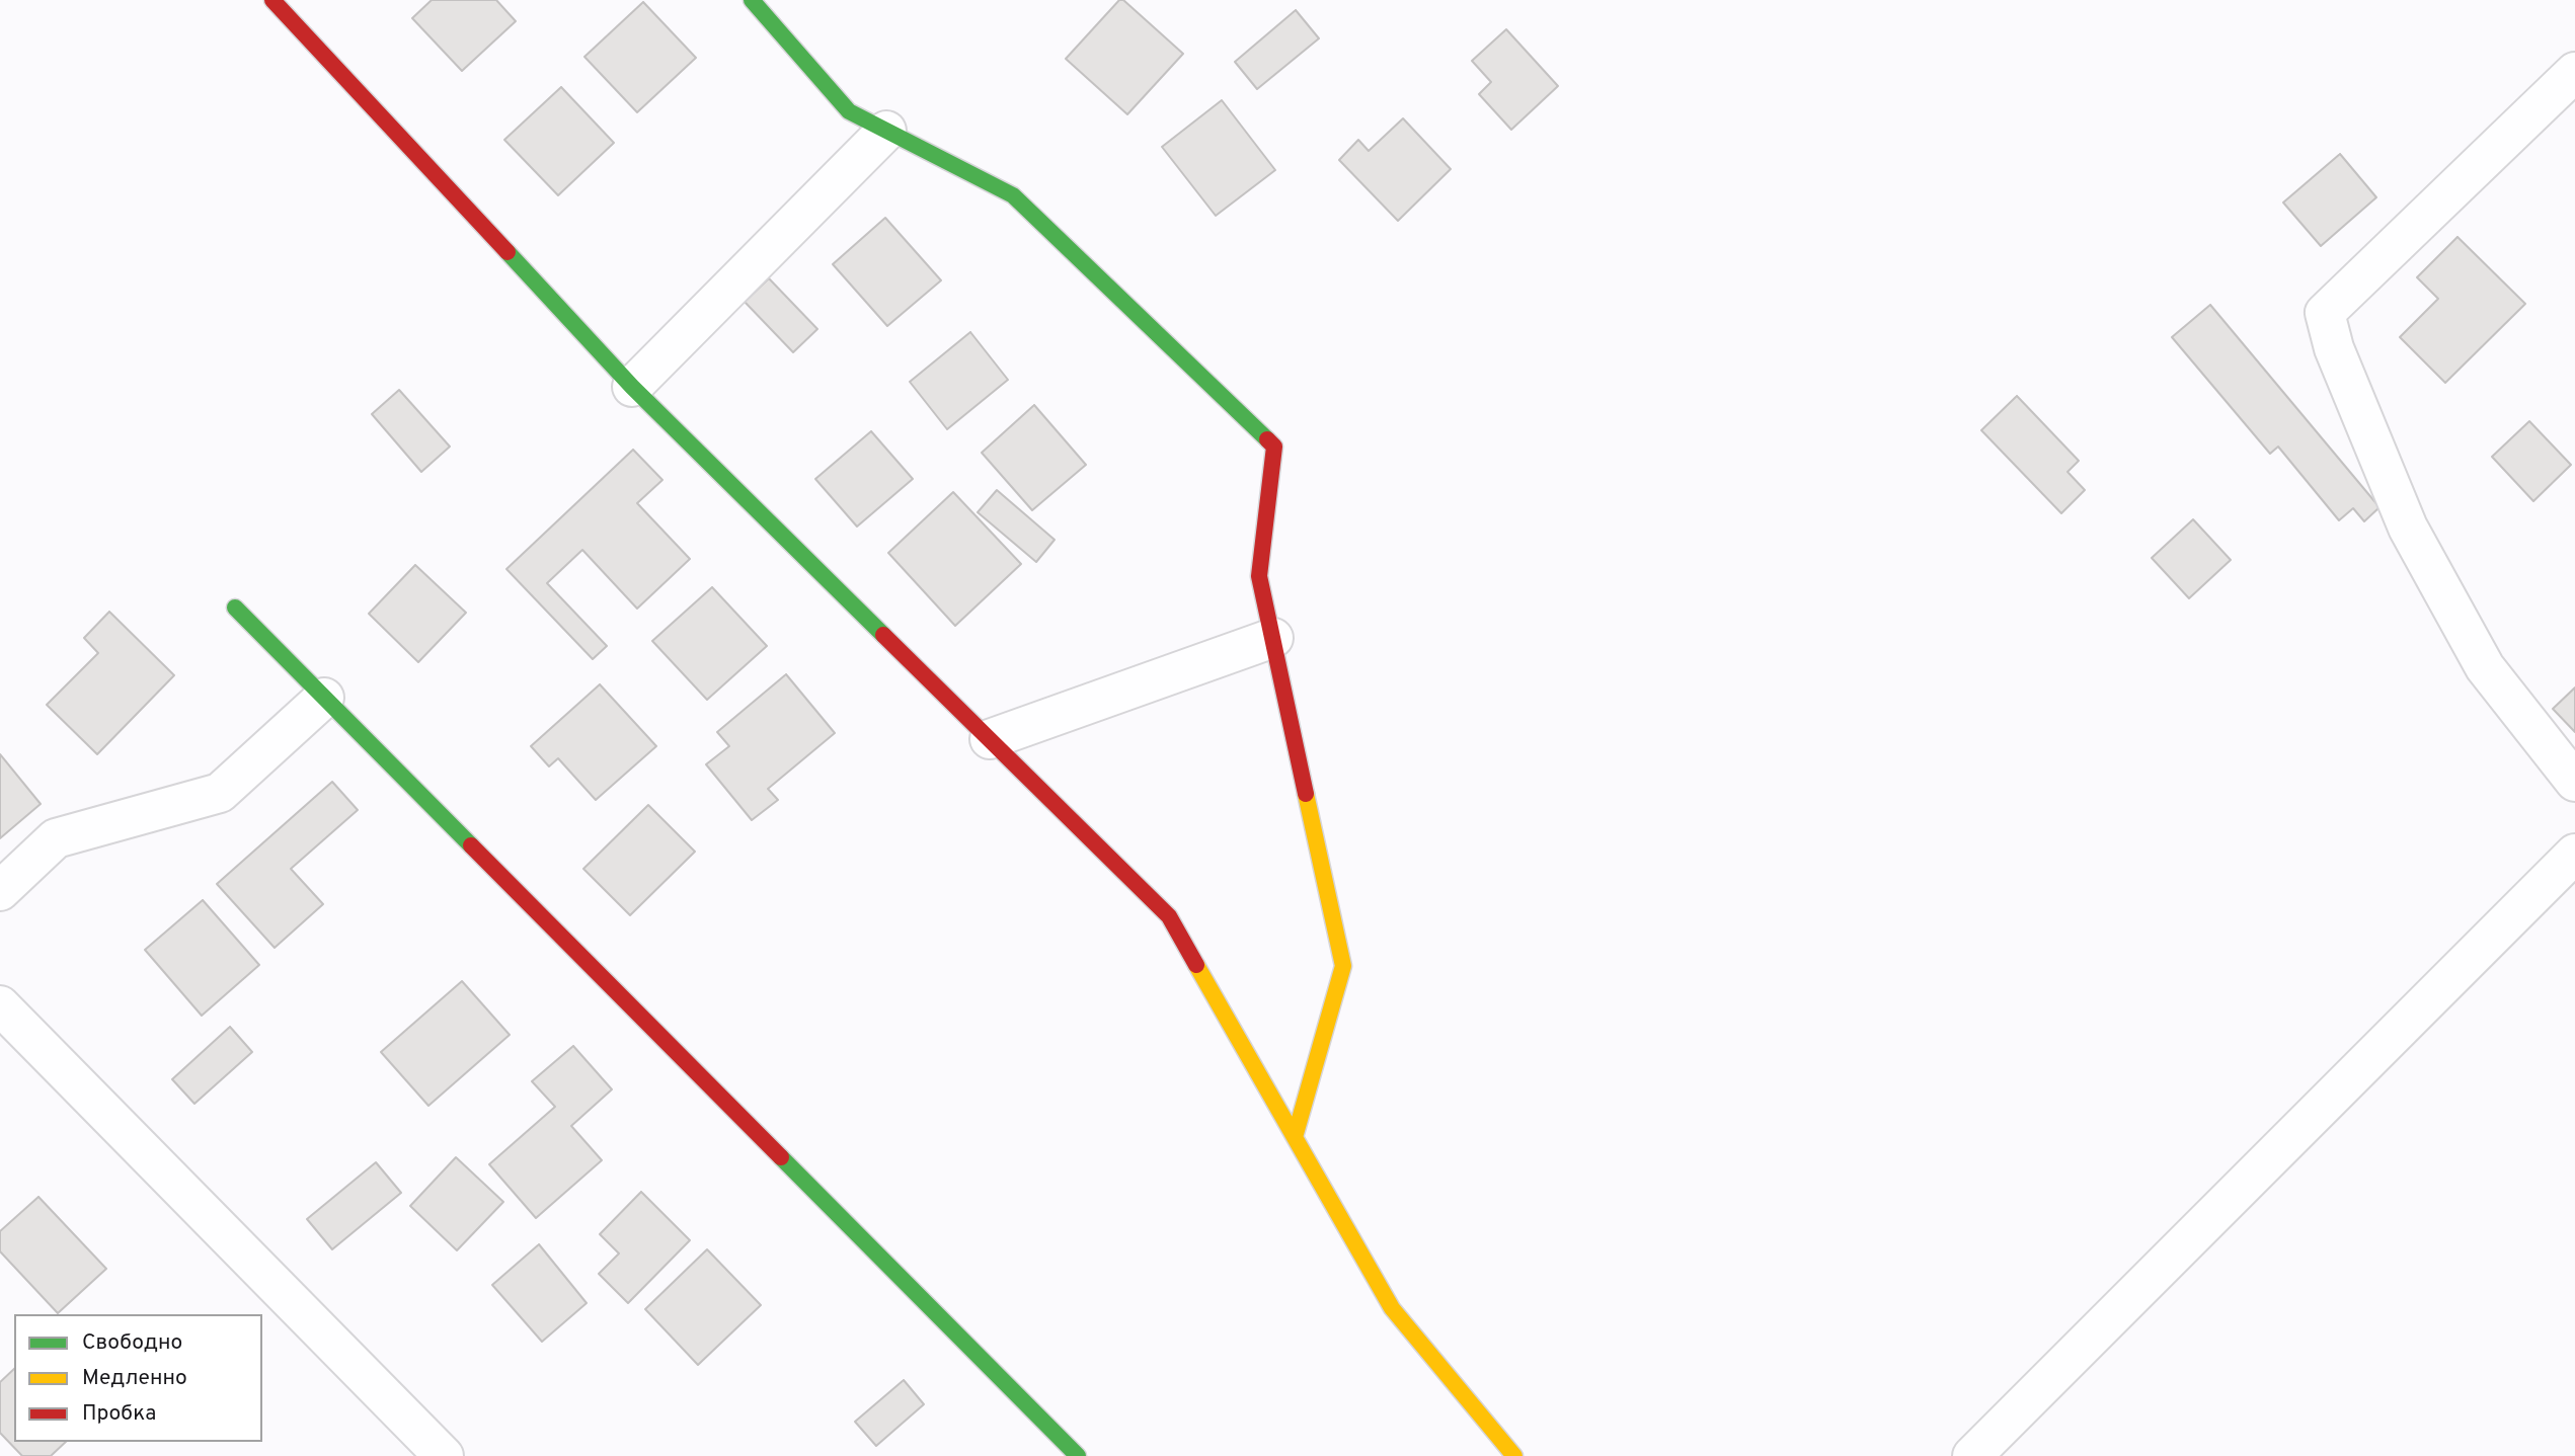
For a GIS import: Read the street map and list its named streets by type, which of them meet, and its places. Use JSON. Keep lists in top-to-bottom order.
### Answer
{
  "legend": ["Свободно", "Медленно", "Пробка"]
}
